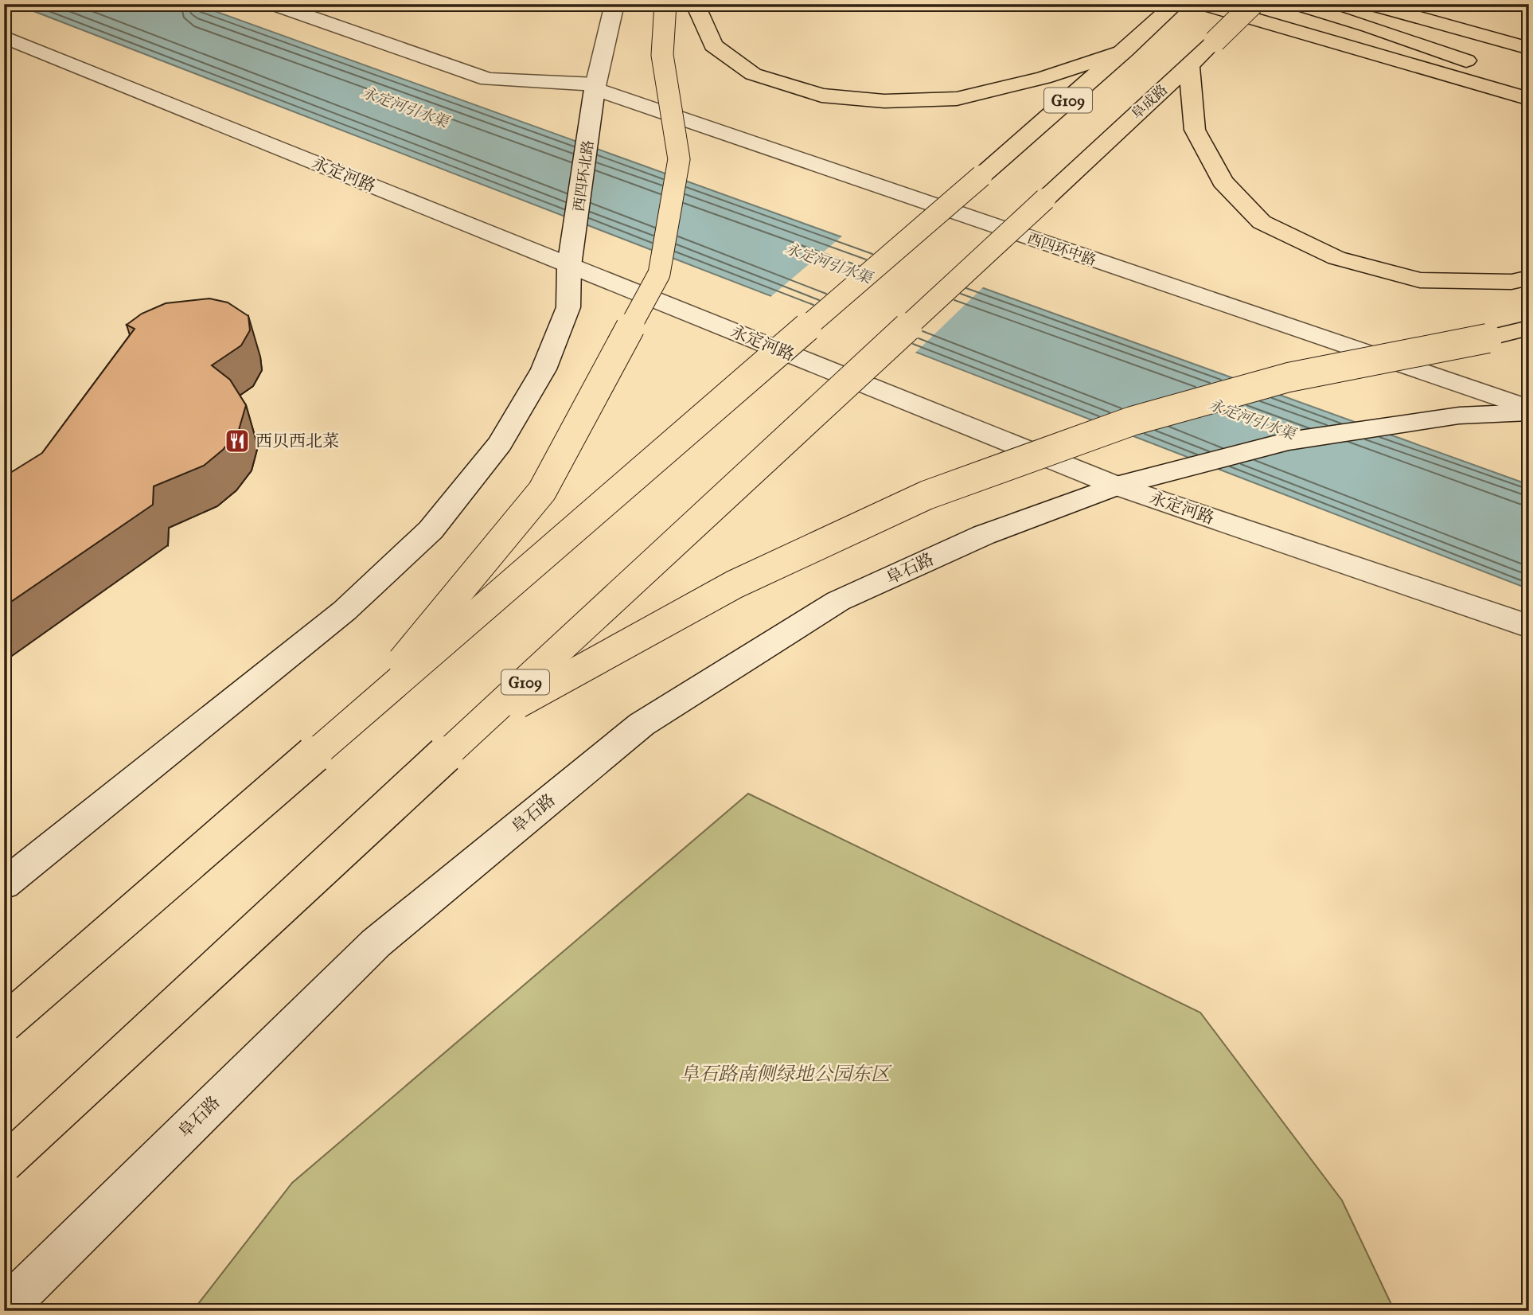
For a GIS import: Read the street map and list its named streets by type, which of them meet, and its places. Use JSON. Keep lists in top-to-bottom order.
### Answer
{
  "streets": {
    "highway": ["G109", "阜成路"],
    "street": [
      "永定河路",
      "西四环北路",
      "西四环中路",
      "阜石路"
    ]
  },
  "crossings": [
    ["G109", "阜成路"],
    ["永定河路", "西四环北路"],
    ["永定河路", "阜石路"],
    ["西四环北路", "西四环中路"],
    ["西四环中路", "阜石路"]
  ],
  "water": ["永定河引水渠"],
  "parks": ["阜石路南侧绿地公园东区"],
  "places": {
    "restaurant": ["西贝西北菜"]
  }
}
